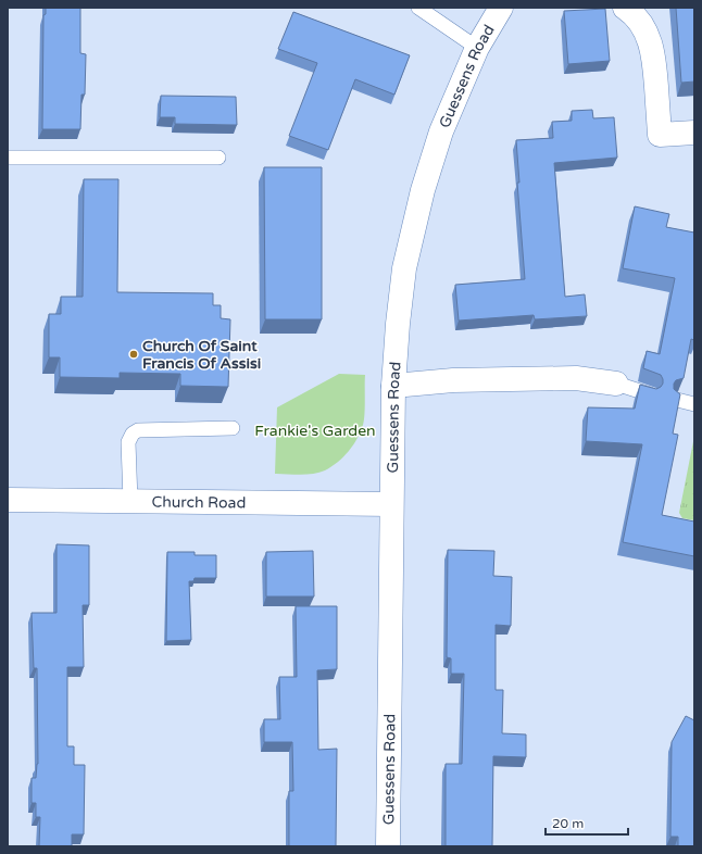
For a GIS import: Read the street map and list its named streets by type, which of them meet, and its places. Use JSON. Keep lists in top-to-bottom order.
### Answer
{
  "streets": {
    "street": ["Guessens Road", "Church Road"]
  },
  "crossings": [
    ["Guessens Road", "Church Road"]
  ],
  "parks": ["Frankie's Garden"],
  "places": ["Church Of Saint Francis Of Assisi"],
  "scale_bar": "20 m"
}
